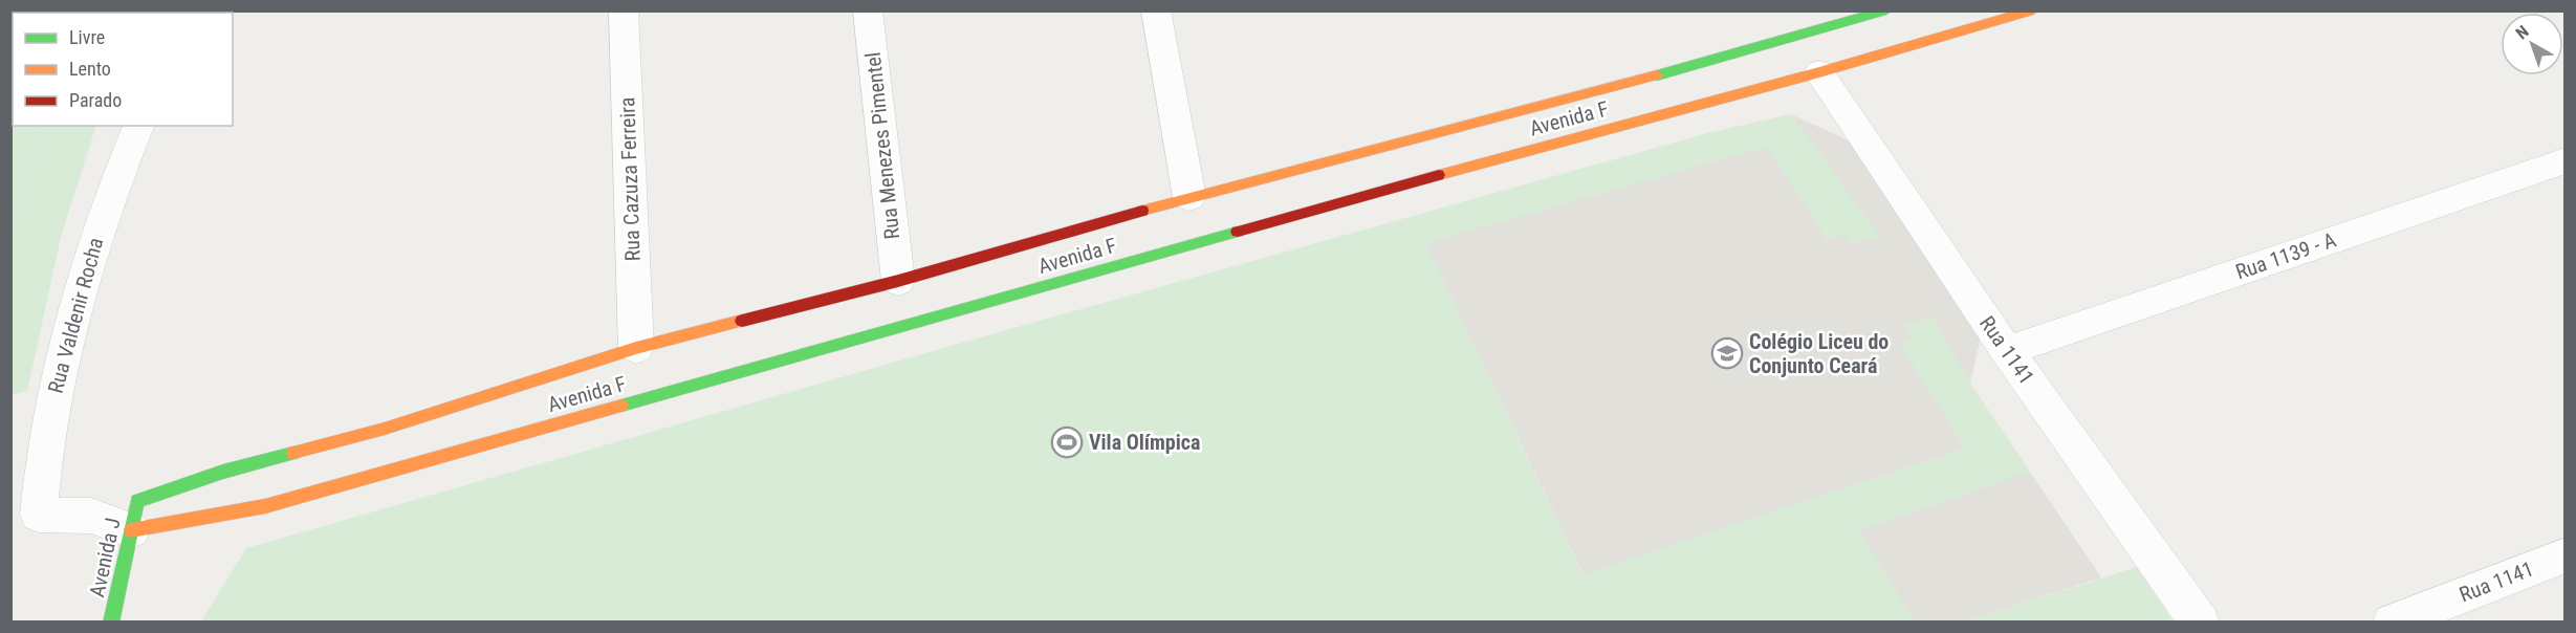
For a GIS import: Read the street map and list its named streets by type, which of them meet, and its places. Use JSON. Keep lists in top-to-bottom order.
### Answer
{
  "streets": {
    "street": [
      "Avenida F",
      "Rua Menezes Pimentel",
      "Rua Cazuza Ferreira",
      "Rua 1139 - A",
      "Rua Valdenir Rocha",
      "Rua 1141",
      "Avenida J"
    ]
  },
  "crossings": [
    ["Avenida F", "Rua Menezes Pimentel"],
    ["Avenida F", "Rua Cazuza Ferreira"],
    ["Avenida F", "Rua Valdenir Rocha"],
    ["Avenida F", "Rua 1141"],
    ["Avenida F", "Avenida J"],
    ["Rua 1139 - A", "Rua 1141"],
    ["Rua Valdenir Rocha", "Avenida J"]
  ],
  "places": {
    "school or university": ["Colégio Liceu do Conjunto Ceará"],
    "sports": ["Vila Olímpica"]
  },
  "legend": ["Livre", "Lento", "Parado"],
  "north": "top left"
}
